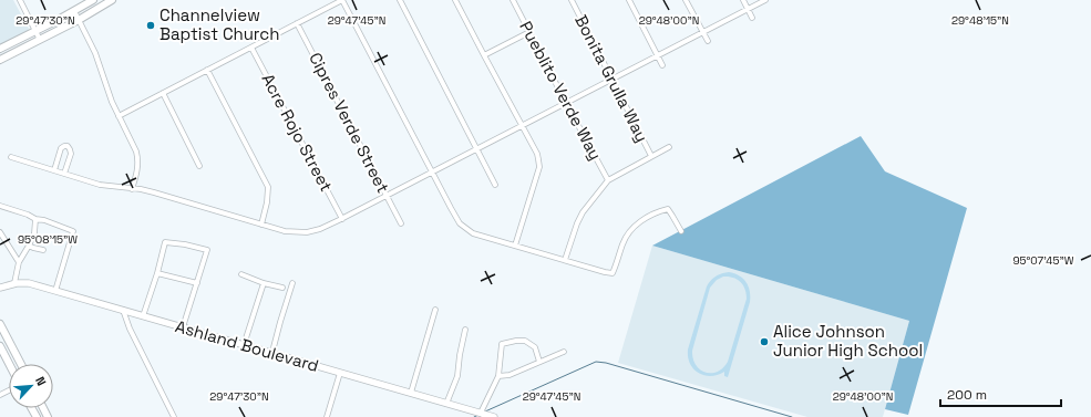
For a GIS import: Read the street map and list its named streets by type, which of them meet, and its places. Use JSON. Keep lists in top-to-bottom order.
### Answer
{
  "streets": {
    "street": [
      "Bonita Grulla Way",
      "Pueblito Verde Way",
      "Cipres Verde Street",
      "Acre Rojo Street",
      "Ashland Boulevard"
    ]
  },
  "places": ["Channelview Baptist Church", "Alice Johnson Junior High School"],
  "scale_bar": "200 m",
  "north": "top right",
  "coordinates": [
    "29°47'30\"N",
    "29°47'45\"N",
    "29°48'15\"N",
    "29°48'00\"N",
    "95°08'15\"W",
    "95°07'45\"W"
  ]
}
